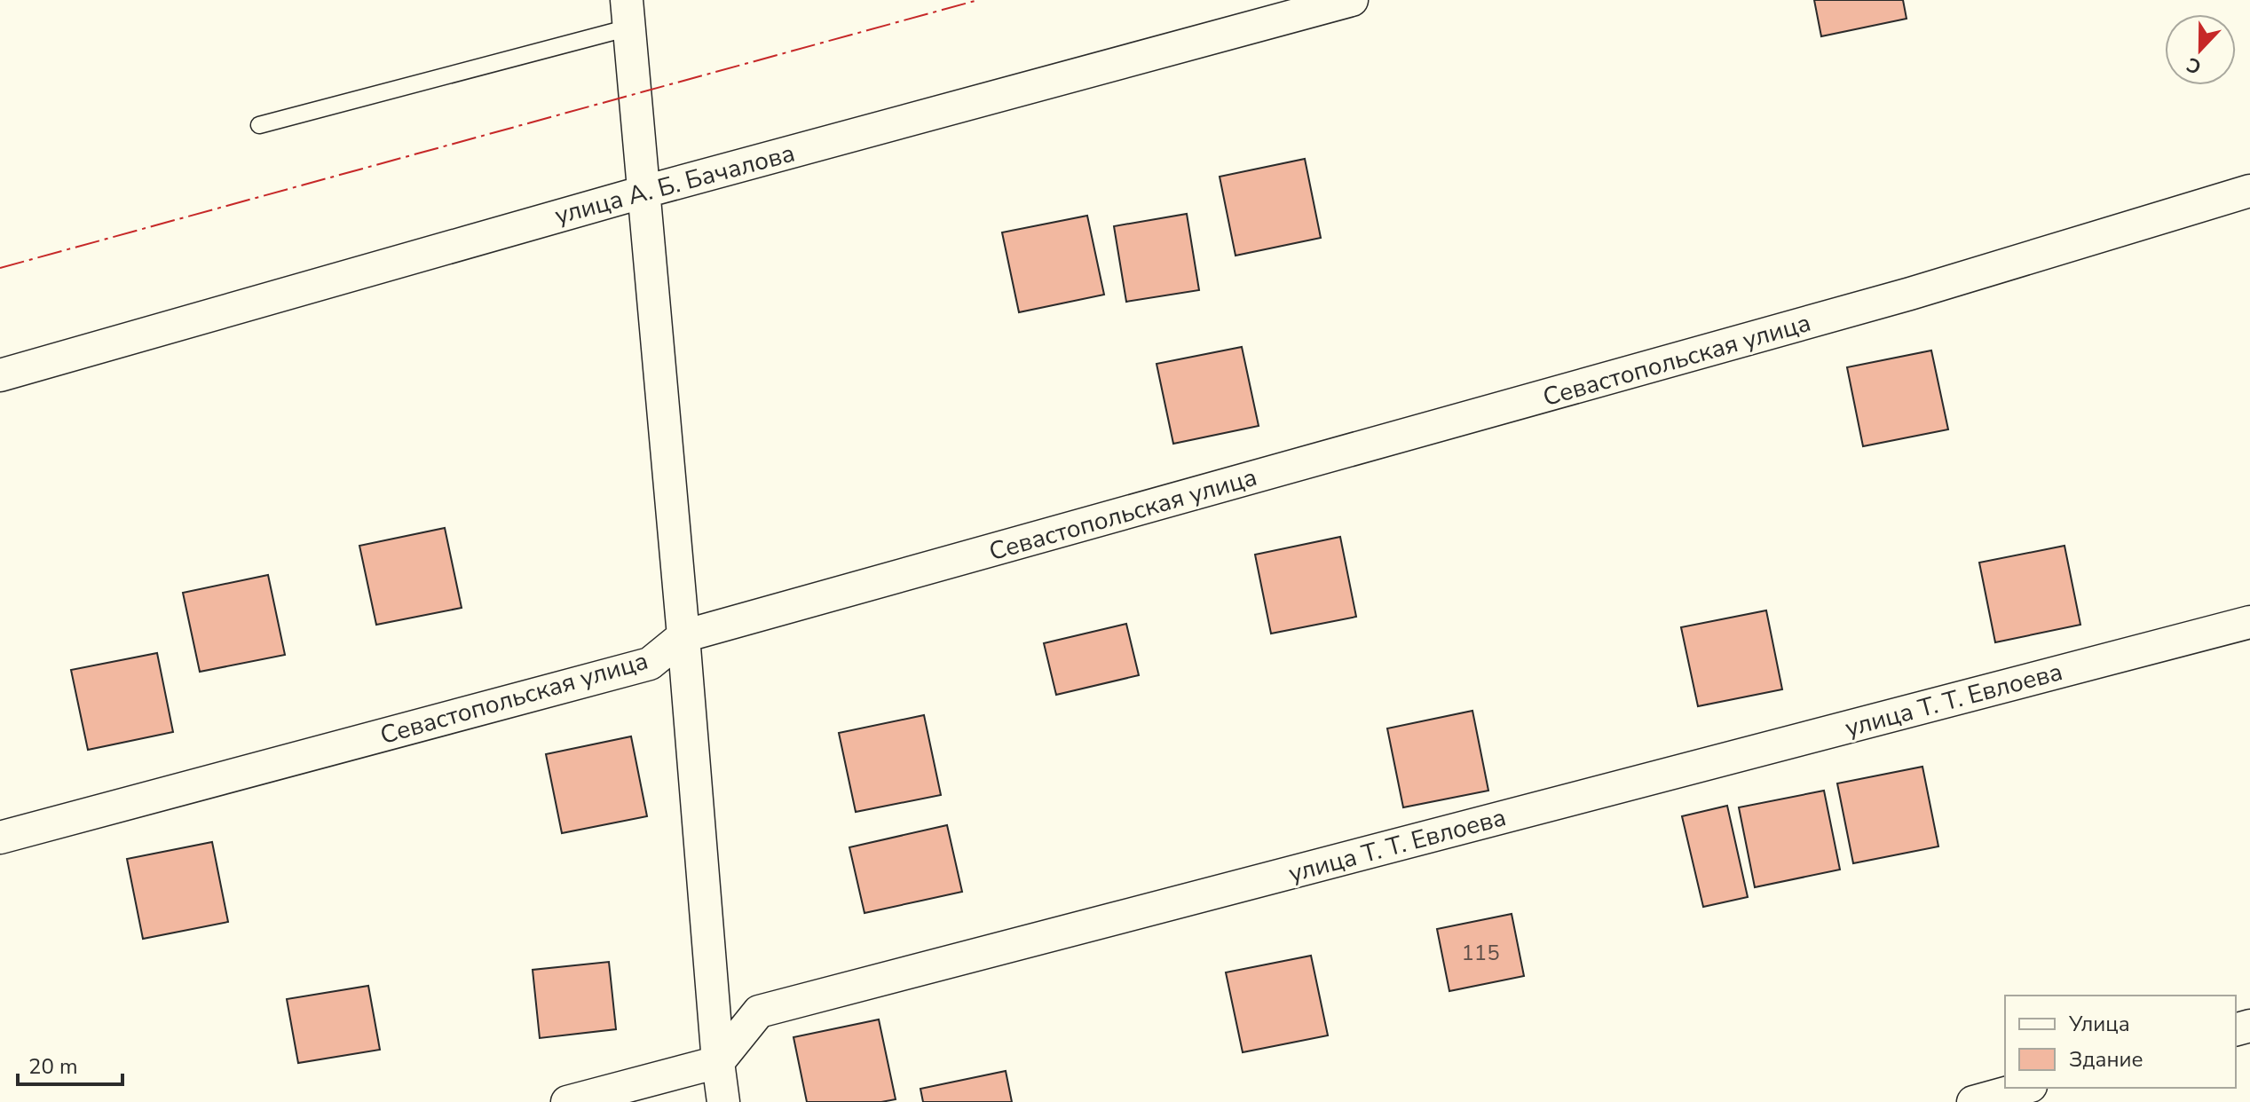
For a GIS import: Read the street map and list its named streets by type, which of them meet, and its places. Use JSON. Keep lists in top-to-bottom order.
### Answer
{
  "streets": {
    "street": ["улица А. Б. Бачалова", "Севастопольская улица", "улица Т. Т. Евлоева"]
  },
  "house_numbers": ["115"],
  "legend": ["Улица", "Здание"],
  "scale_bar": "20 m",
  "north": "bottom"
}
